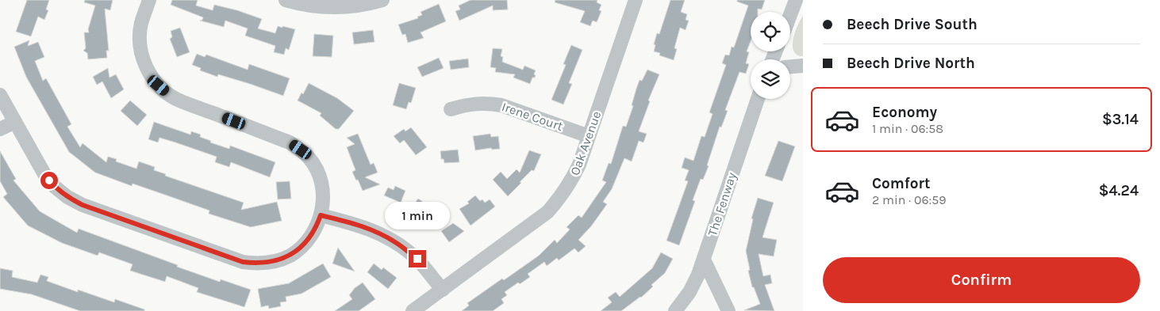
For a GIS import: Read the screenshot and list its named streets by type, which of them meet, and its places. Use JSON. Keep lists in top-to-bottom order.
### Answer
{
  "streets": {
    "street": ["Irene Court", "Oak Avenue", "The Fenway"]
  },
  "crossings": [
    ["Irene Court", "Oak Avenue"]
  ],
  "page": {
    "banner": ["Beech Drive South", "Beech Drive North"],
    "list": [
      {
        "name": "Economy",
        "note": "1 min · 06:58",
        "value": "$3.14"
      },
      {
        "name": "Comfort",
        "note": "2 min · 06:59",
        "value": "$4.24"
      }
    ],
    "bubble": "1 min",
    "buttons": "Confirm"
  }
}
